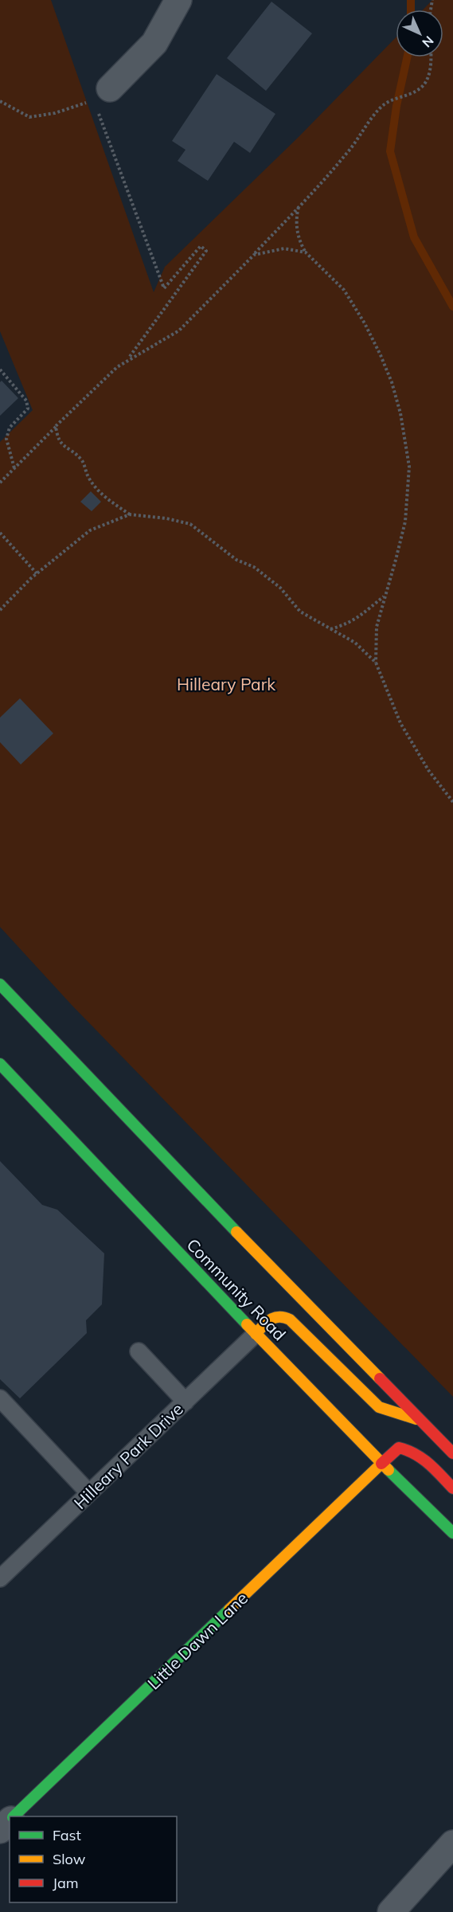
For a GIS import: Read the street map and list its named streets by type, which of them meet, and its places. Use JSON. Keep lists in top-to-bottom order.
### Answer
{
  "streets": {
    "main road": ["Community Road", "Little Dawn Lane"],
    "lane": ["Hilleary Park Drive"]
  },
  "crossings": [
    ["Community Road", "Hilleary Park Drive"],
    ["Community Road", "Little Dawn Lane"]
  ],
  "parks": ["Hilleary Park"],
  "legend": ["Fast", "Slow", "Jam"],
  "north": "bottom right"
}
